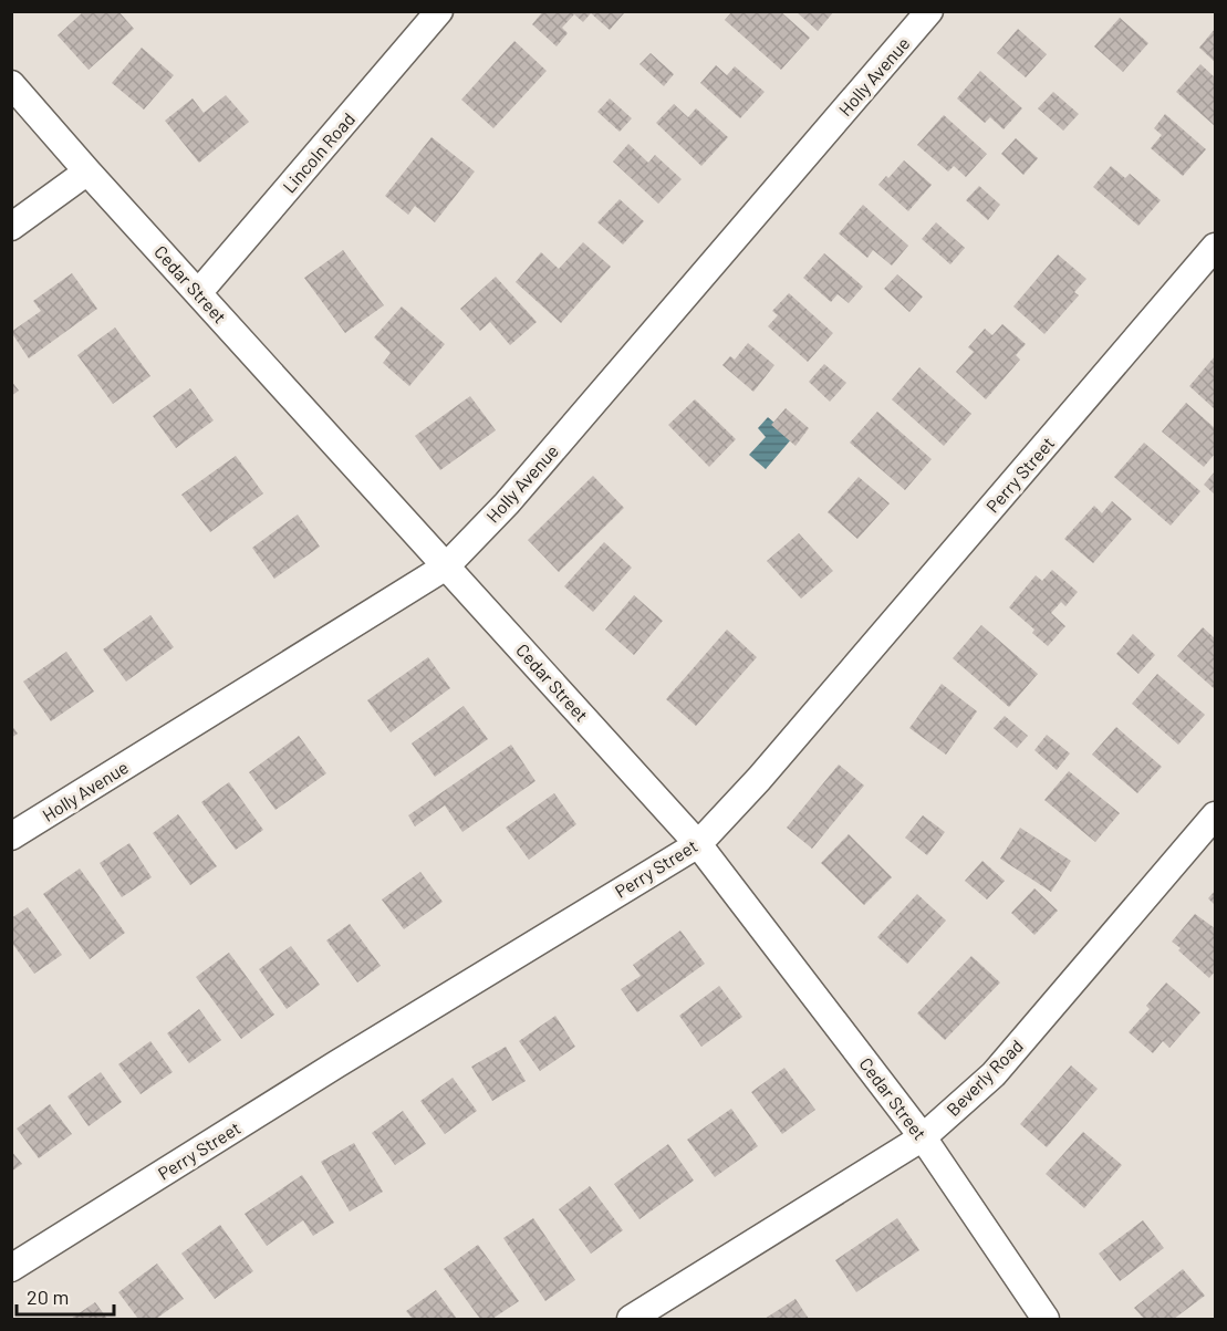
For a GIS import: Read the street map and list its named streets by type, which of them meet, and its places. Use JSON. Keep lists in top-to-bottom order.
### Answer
{
  "streets": {
    "street": [
      "Holly Avenue",
      "Lincoln Road",
      "Cedar Street",
      "Perry Street",
      "Beverly Road"
    ]
  },
  "crossings": [
    ["Holly Avenue", "Cedar Street"],
    ["Lincoln Road", "Cedar Street"],
    ["Cedar Street", "Perry Street"],
    ["Cedar Street", "Beverly Road"]
  ],
  "scale_bar": "20 m"
}
